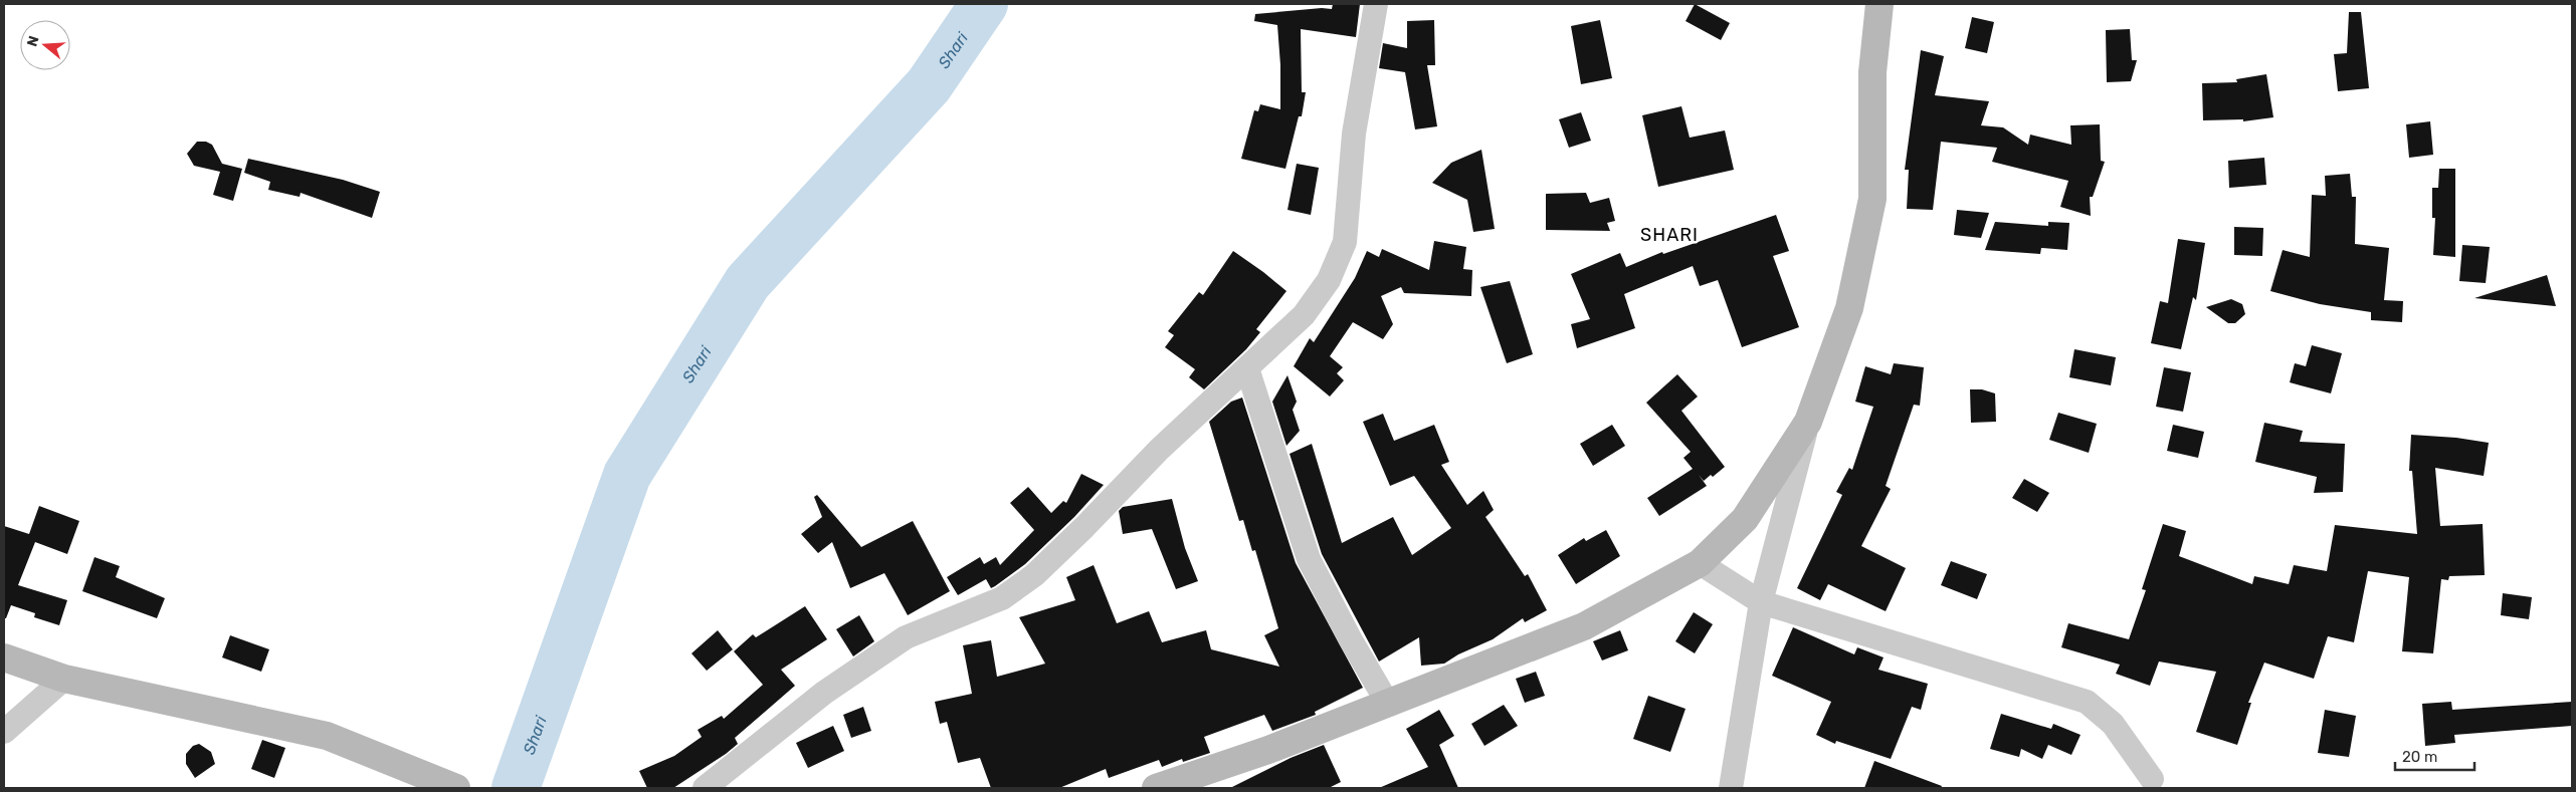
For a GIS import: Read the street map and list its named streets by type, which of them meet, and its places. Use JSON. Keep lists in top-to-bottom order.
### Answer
{
  "districts": ["SHARI"],
  "water": ["Shari"],
  "scale_bar": "20 m",
  "north": "left"
}
